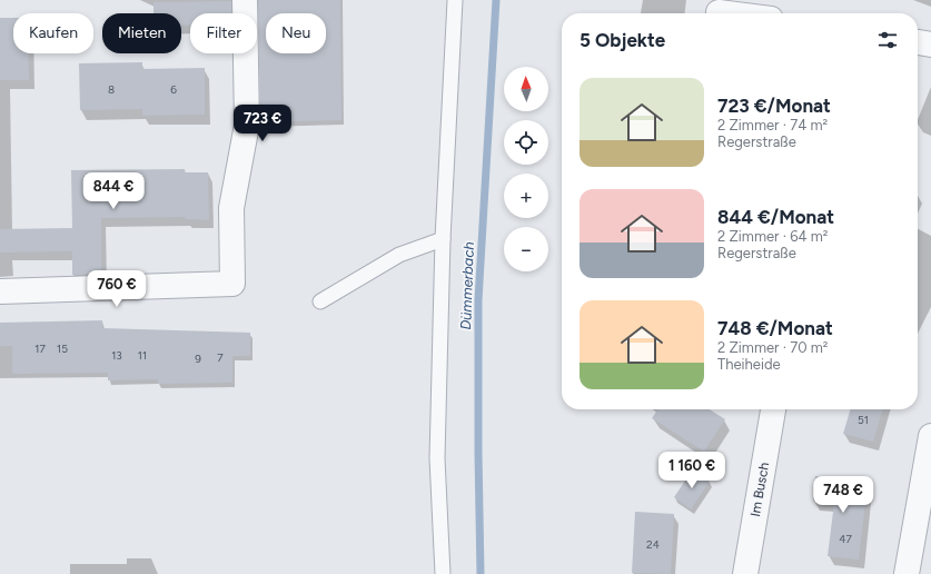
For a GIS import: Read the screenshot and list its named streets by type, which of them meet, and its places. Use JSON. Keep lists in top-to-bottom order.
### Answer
{
  "streets": {
    "street": ["Im Busch"]
  },
  "water": ["Dümmerbach"],
  "house_numbers": [
    "8",
    "6",
    "17",
    "15",
    "13",
    "11",
    "7",
    "9",
    "51",
    "47",
    "24"
  ],
  "north": "top",
  "page": {
    "chip": [
      "Kaufen",
      "Mieten",
      "Filter",
      "Neu"
    ],
    "heading": "5 Objekte",
    "map_buttons": ["+", "−"],
    "list": [
      {
        "name": "723 €/Monat",
        "note": "2 Zimmer · 74 m² · Regerstraße"
      },
      {
        "name": "844 €/Monat",
        "note": "2 Zimmer · 64 m² · Regerstraße"
      },
      {
        "name": "748 €/Monat",
        "note": "2 Zimmer · 70 m² · Theiheide"
      }
    ],
    "price": [
      "723 €",
      "844 €",
      "760 €",
      "1 160 €",
      "748 €"
    ]
  }
}
